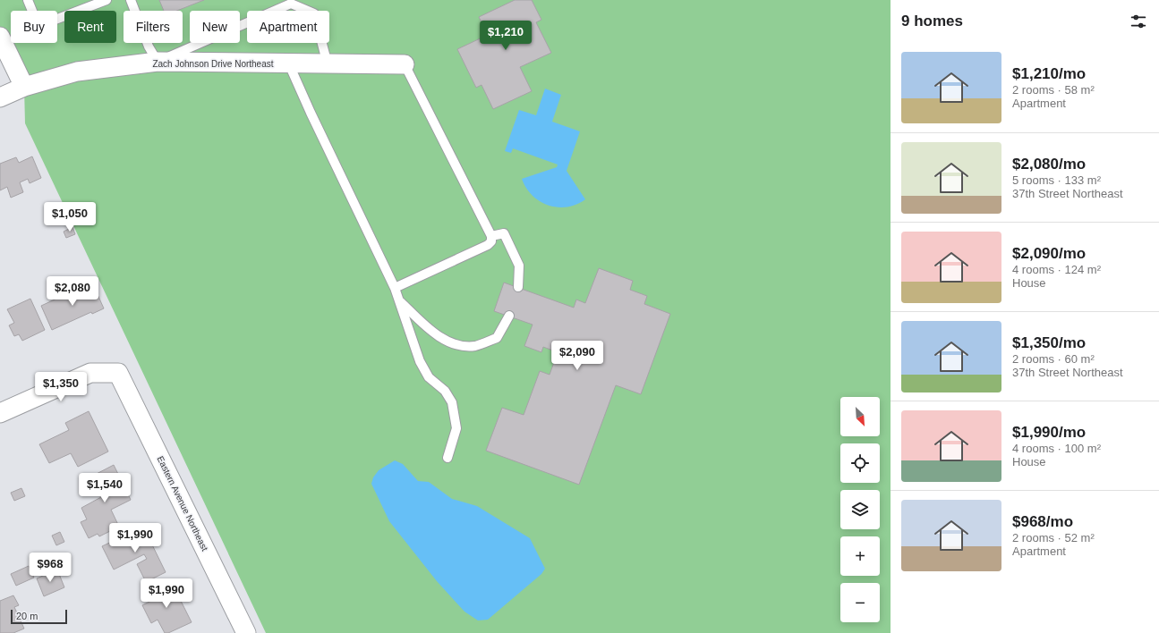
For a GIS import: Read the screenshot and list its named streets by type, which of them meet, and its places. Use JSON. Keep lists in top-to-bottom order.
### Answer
{
  "streets": {
    "street": ["Zach Johnson Drive Northeast", "Eastern Avenue Northeast"]
  },
  "scale_bar": "20 m",
  "north": "bottom right",
  "page": {
    "heading": "9 homes",
    "chip": [
      "Buy",
      "Rent",
      "Filters",
      "New",
      "Apartment"
    ],
    "price": [
      "$1,210",
      "$1,050",
      "$2,080",
      "$2,090",
      "$1,350",
      "$1,540",
      "$1,990",
      "$968",
      "$1,990"
    ],
    "list": [
      {
        "name": "$1,210/mo",
        "note": "2 rooms · 58 m² · Apartment"
      },
      {
        "name": "$2,080/mo",
        "note": "5 rooms · 133 m² · 37th Street Northeast"
      },
      {
        "name": "$2,090/mo",
        "note": "4 rooms · 124 m² · House"
      },
      {
        "name": "$1,350/mo",
        "note": "2 rooms · 60 m² · 37th Street Northeast"
      },
      {
        "name": "$1,990/mo",
        "note": "4 rooms · 100 m² · House"
      },
      {
        "name": "$968/mo",
        "note": "2 rooms · 52 m² · Apartment"
      }
    ],
    "map_buttons": ["+", "−"],
    "scale": "20 m"
  }
}
